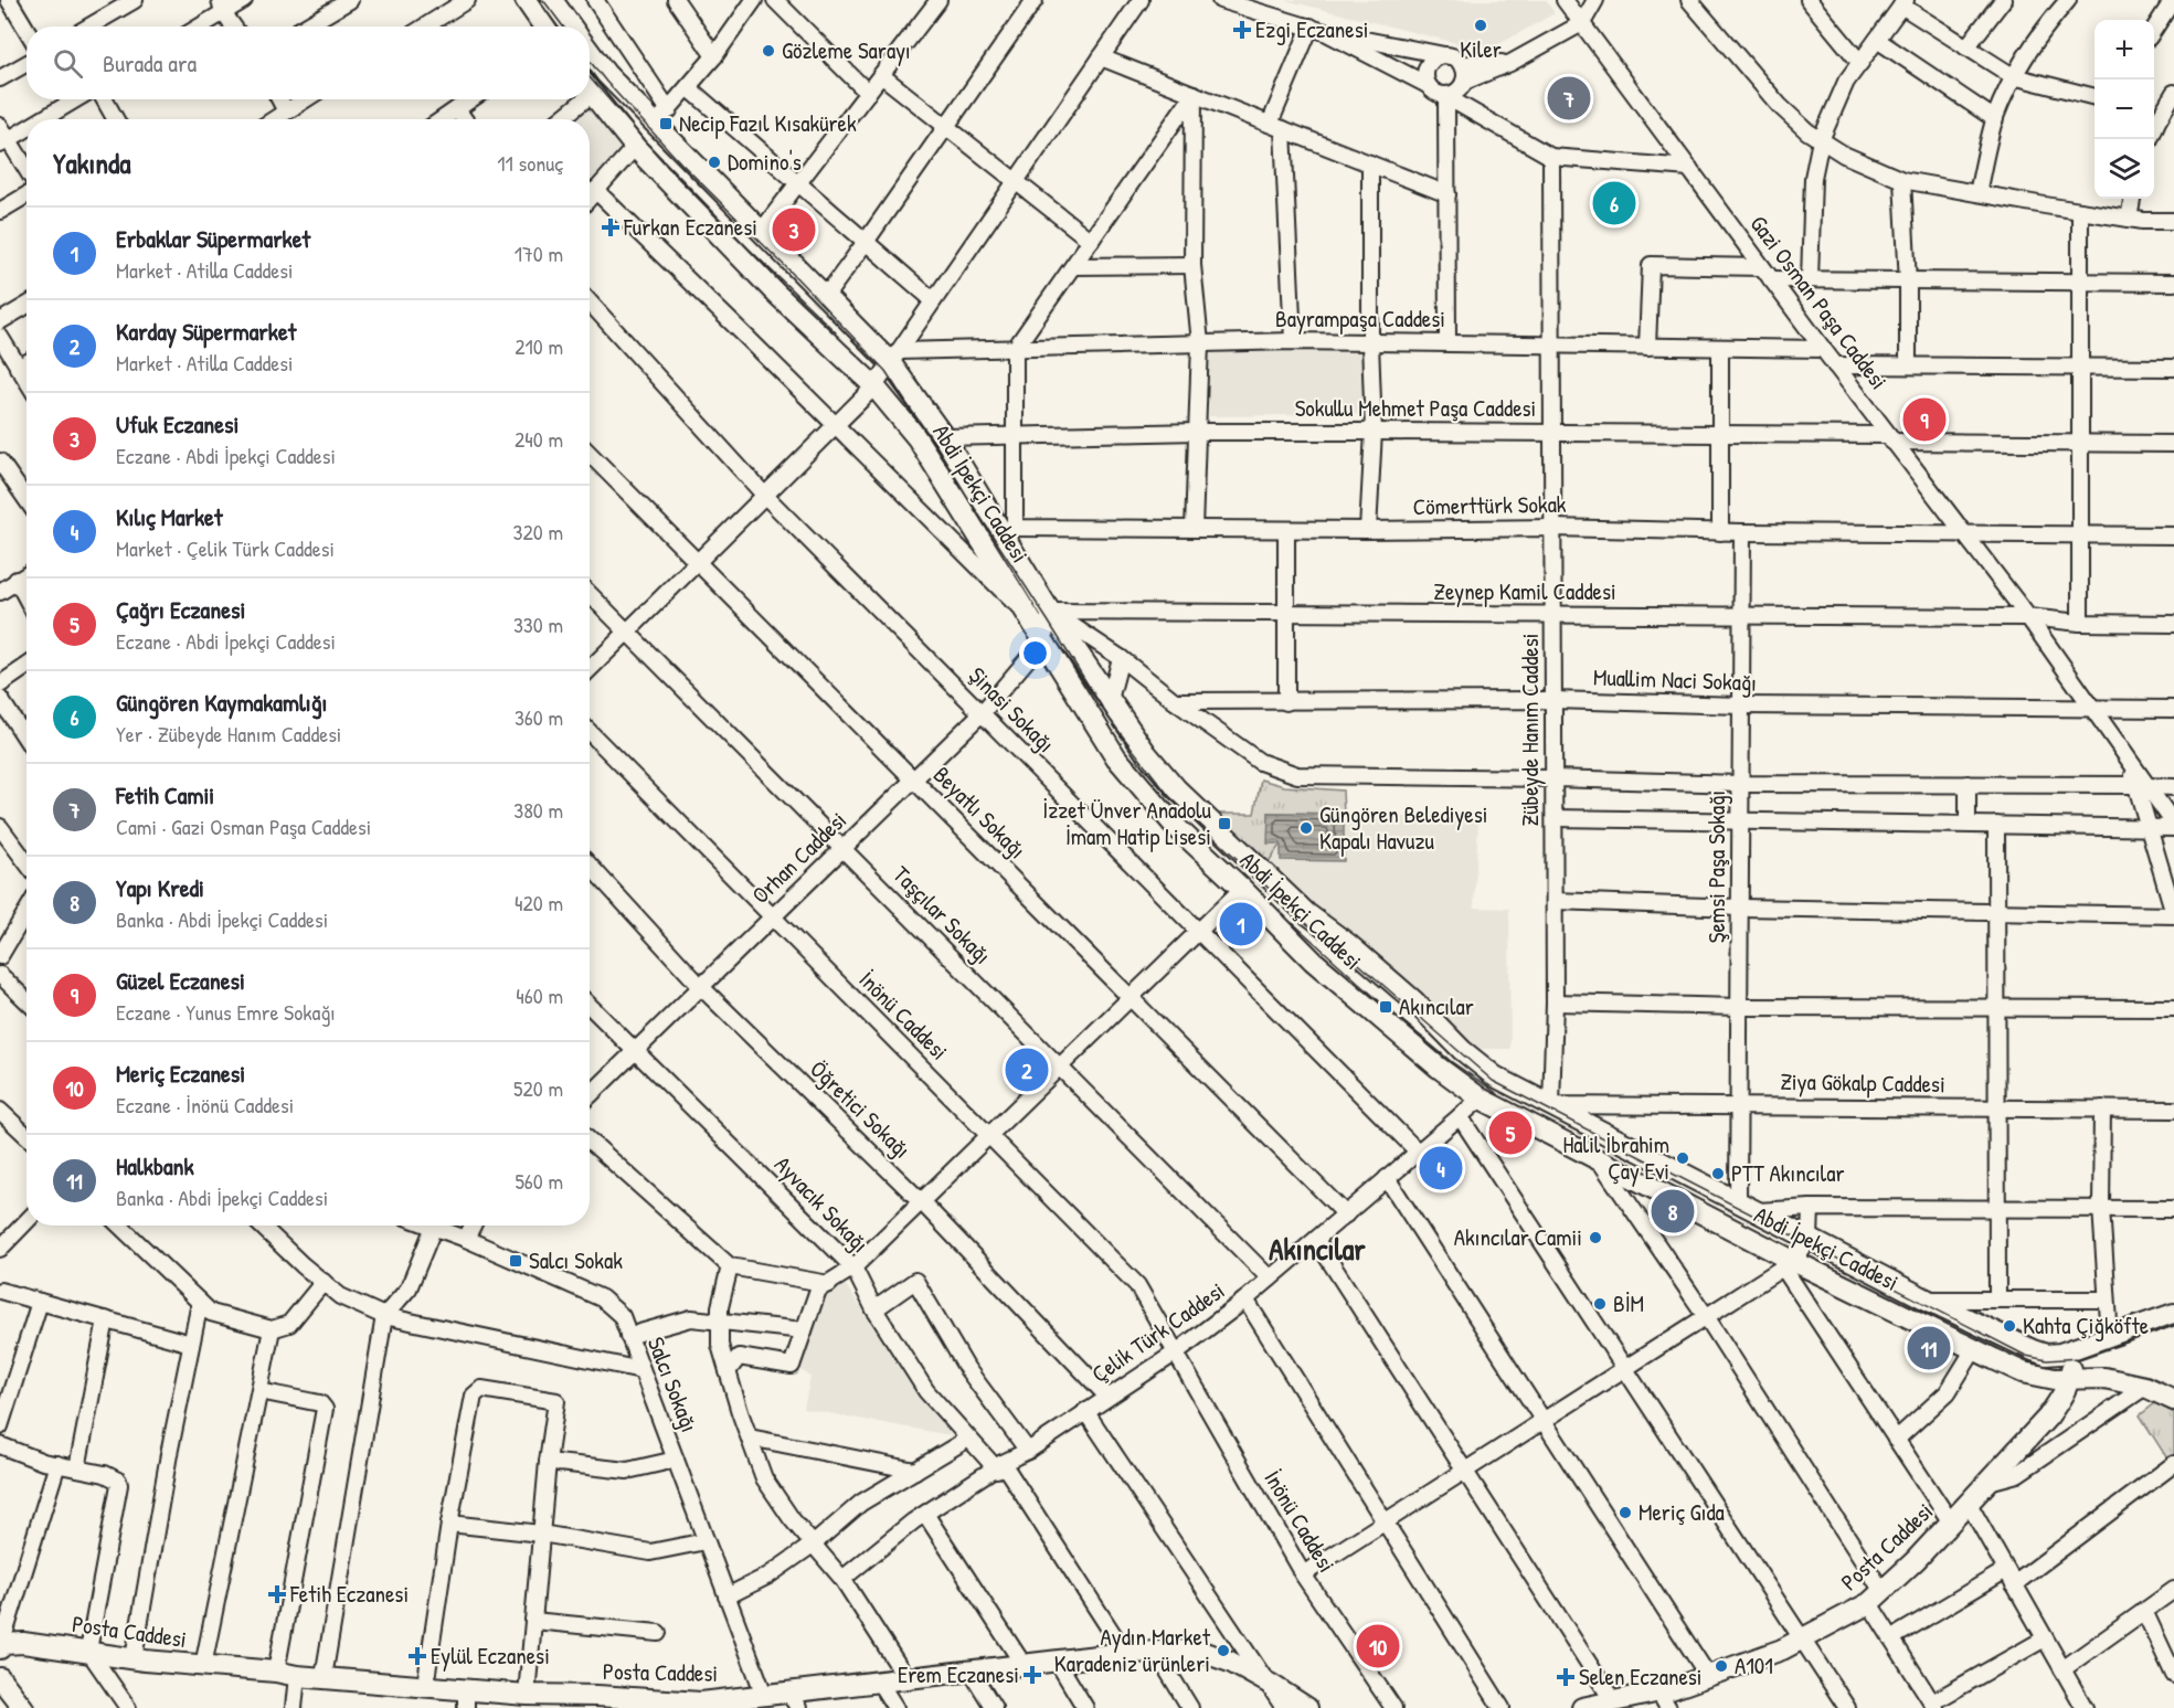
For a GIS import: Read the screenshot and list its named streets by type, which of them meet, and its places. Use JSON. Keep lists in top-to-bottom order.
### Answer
{
  "streets": {
    "main road": ["Abdi İpekçi Caddesi", "Posta Caddesi"],
    "street": [
      "Gazi Osman Paşa Caddesi",
      "Bayrampaşa Caddesi",
      "Sokullu Mehmet Paşa Caddesi",
      "Cömerttürk Sokak",
      "Zeynep Kamil Caddesi",
      "Muallim Naci Sokağı",
      "Şinasi Sokağı",
      "Zübeyde Hanım Caddesi",
      "Beyatlı Sokağı",
      "Orhan Caddesi",
      "Şemsi Paşa Sokağı",
      "Taşçılar Sokağı",
      "İnönü Caddesi",
      "Ziya Gökalp Caddesi",
      "Öğretici Sokağı",
      "Ayvacık Sokağı",
      "Çelik Türk Caddesi",
      "Salcı Sokağı"
    ]
  },
  "crossings": [
    ["Gazi Osman Paşa Caddesi", "Bayrampaşa Caddesi"],
    ["Gazi Osman Paşa Caddesi", "Sokullu Mehmet Paşa Caddesi"],
    ["Gazi Osman Paşa Caddesi", "Cömerttürk Sokak"],
    ["Gazi Osman Paşa Caddesi", "Zeynep Kamil Caddesi"],
    ["Gazi Osman Paşa Caddesi", "Muallim Naci Sokağı"],
    ["Bayrampaşa Caddesi", "Abdi İpekçi Caddesi"],
    ["Bayrampaşa Caddesi", "Zübeyde Hanım Caddesi"],
    ["Sokullu Mehmet Paşa Caddesi", "Abdi İpekçi Caddesi"],
    ["Sokullu Mehmet Paşa Caddesi", "Cömerttürk Sokak"],
    ["Sokullu Mehmet Paşa Caddesi", "Zübeyde Hanım Caddesi"],
    ["Abdi İpekçi Caddesi", "Zeynep Kamil Caddesi"],
    ["Abdi İpekçi Caddesi", "Zübeyde Hanım Caddesi"],
    ["Abdi İpekçi Caddesi", "Orhan Caddesi"],
    ["Abdi İpekçi Caddesi", "Şemsi Paşa Sokağı"],
    ["Abdi İpekçi Caddesi", "Ziya Gökalp Caddesi"],
    ["Abdi İpekçi Caddesi", "Çelik Türk Caddesi"],
    ["Abdi İpekçi Caddesi", "Posta Caddesi"],
    ["Cömerttürk Sokak", "Zübeyde Hanım Caddesi"],
    ["Cömerttürk Sokak", "Şemsi Paşa Sokağı"],
    ["Zeynep Kamil Caddesi", "Zübeyde Hanım Caddesi"],
    ["Zeynep Kamil Caddesi", "Şemsi Paşa Sokağı"],
    ["Muallim Naci Sokağı", "Zübeyde Hanım Caddesi"],
    ["Muallim Naci Sokağı", "Şemsi Paşa Sokağı"],
    ["Şinasi Sokağı", "Orhan Caddesi"],
    ["Şinasi Sokağı", "Çelik Türk Caddesi"],
    ["Zübeyde Hanım Caddesi", "Ziya Gökalp Caddesi"],
    ["Beyatlı Sokağı", "Orhan Caddesi"],
    ["Beyatlı Sokağı", "Çelik Türk Caddesi"],
    ["Orhan Caddesi", "Taşçılar Sokağı"],
    ["Orhan Caddesi", "İnönü Caddesi"],
    ["Orhan Caddesi", "Öğretici Sokağı"],
    ["Orhan Caddesi", "Ayvacık Sokağı"],
    ["Şemsi Paşa Sokağı", "Ziya Gökalp Caddesi"],
    ["Taşçılar Sokağı", "Çelik Türk Caddesi"],
    ["İnönü Caddesi", "Çelik Türk Caddesi"],
    ["Öğretici Sokağı", "Çelik Türk Caddesi"],
    ["Ayvacık Sokağı", "Çelik Türk Caddesi"],
    ["Ayvacık Sokağı", "Posta Caddesi"],
    ["Salcı Sokağı", "Posta Caddesi"]
  ],
  "districts": ["Akıncılar"],
  "places": {
    "other": [
      "Kiler",
      "Gözleme Sarayı",
      "Domino's",
      "Güngören Belediyesi Kapalı Havuzu",
      "Halil İbrahim Çay Evi",
      "PTT Akıncılar",
      "Akıncılar Camii",
      "BİM",
      "Kahta Çiğköfte",
      "Meriç Gıda",
      "Aydın Market Karadeniz ürünleri",
      "A101"
    ],
    "health": [
      "Ezgi Eczanesi",
      "Furkan Eczanesi",
      "Fetih Eczanesi",
      "Eylül Eczanesi",
      "Erem Eczanesi",
      "Selen Eczanesi"
    ],
    "transit": [
      "Necip Fazıl Kısakürek",
      "İzzet Ünver Anadolu İmam Hatip Lisesi",
      "Akıncılar",
      "Salcı Sokak"
    ]
  },
  "page": {
    "map_buttons": ["+", "−"],
    "search": "Burada ara",
    "pins": [
      "7",
      "6",
      "3",
      "9",
      "1",
      "2",
      "5",
      "4",
      "8",
      "11",
      "10"
    ],
    "heading": ["Yakında", "11 sonuç"],
    "list": [
      {
        "mark": "1",
        "name": "Erbaklar Süpermarket",
        "note": "Market · Atilla Caddesi",
        "value": "170 m"
      },
      {
        "mark": "2",
        "name": "Karday Süpermarket",
        "note": "Market · Atilla Caddesi",
        "value": "210 m"
      },
      {
        "mark": "3",
        "name": "Ufuk Eczanesi",
        "note": "Eczane · Abdi İpekçi Caddesi",
        "value": "240 m"
      },
      {
        "mark": "4",
        "name": "Kılıç Market",
        "note": "Market · Çelik Türk Caddesi",
        "value": "320 m"
      },
      {
        "mark": "5",
        "name": "Çağrı Eczanesi",
        "note": "Eczane · Abdi İpekçi Caddesi",
        "value": "330 m"
      },
      {
        "mark": "6",
        "name": "Güngören Kaymakamlığı",
        "note": "Yer · Zübeyde Hanım Caddesi",
        "value": "360 m"
      },
      {
        "mark": "7",
        "name": "Fetih Camii",
        "note": "Cami · Gazi Osman Paşa Caddesi",
        "value": "380 m"
      },
      {
        "mark": "8",
        "name": "Yapı Kredi",
        "note": "Banka · Abdi İpekçi Caddesi",
        "value": "420 m"
      },
      {
        "mark": "9",
        "name": "Güzel Eczanesi",
        "note": "Eczane · Yunus Emre Sokağı",
        "value": "460 m"
      },
      {
        "mark": "10",
        "name": "Meriç Eczanesi",
        "note": "Eczane · İnönü Caddesi",
        "value": "520 m"
      },
      {
        "mark": "11",
        "name": "Halkbank",
        "note": "Banka · Abdi İpekçi Caddesi",
        "value": "560 m"
      }
    ]
  }
}
